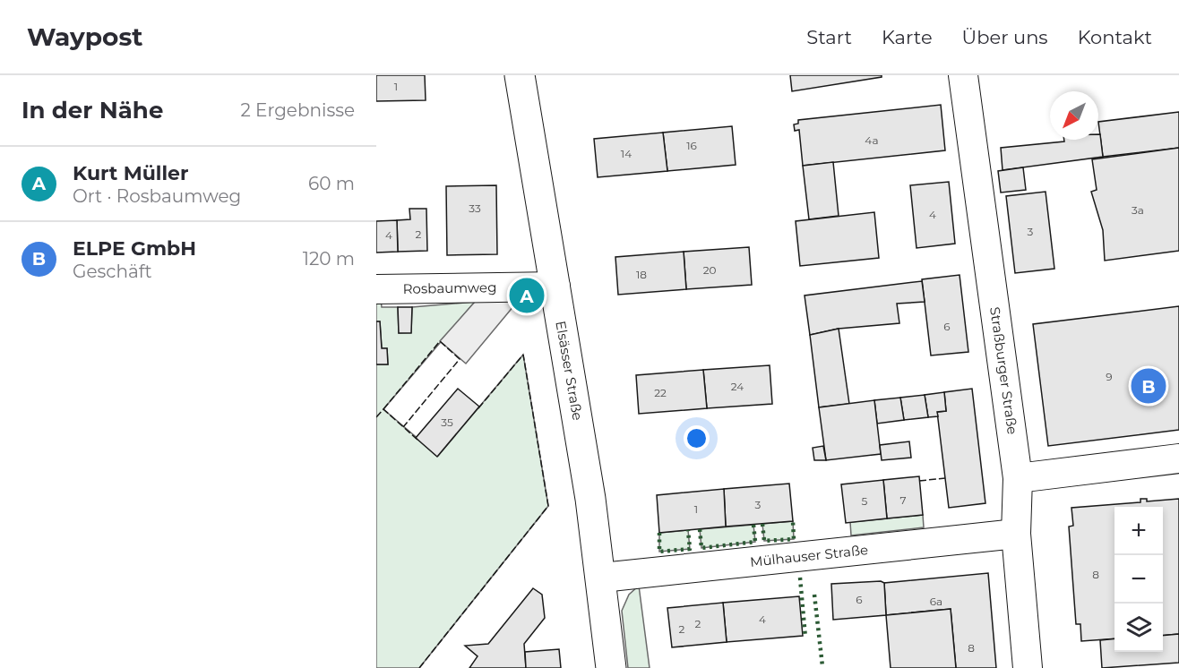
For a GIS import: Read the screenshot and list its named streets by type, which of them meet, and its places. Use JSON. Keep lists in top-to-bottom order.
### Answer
{
  "streets": {
    "main road": ["Elsässer Straße"],
    "street": ["Rosbaumweg", "Straßburger Straße", "Mülhauser Straße"]
  },
  "crossings": [
    ["Rosbaumweg", "Elsässer Straße"],
    ["Elsässer Straße", "Mülhauser Straße"],
    ["Straßburger Straße", "Mülhauser Straße"]
  ],
  "house_numbers": [
    "1",
    "4a",
    "16",
    "14",
    "33",
    "3a",
    "4",
    "3",
    "2",
    "4",
    "20",
    "18",
    "6",
    "9",
    "24",
    "22",
    "35",
    "7",
    "5",
    "3",
    "1",
    "8",
    "6",
    "6a",
    "4",
    "2",
    "2",
    "8"
  ],
  "north": "bottom left",
  "page": {
    "header": "Waypost",
    "nav": [
      "Start",
      "Karte",
      "Über uns",
      "Kontakt"
    ],
    "heading": ["In der Nähe", "2 Ergebnisse"],
    "list": [
      {
        "mark": "A",
        "name": "Kurt Müller",
        "note": "Ort · Rosbaumweg",
        "value": "60 m"
      },
      {
        "mark": "B",
        "name": "ELPE GmbH",
        "note": "Geschäft",
        "value": "120 m"
      }
    ],
    "pins": ["A", "B"],
    "map_buttons": ["+", "−"]
  }
}
